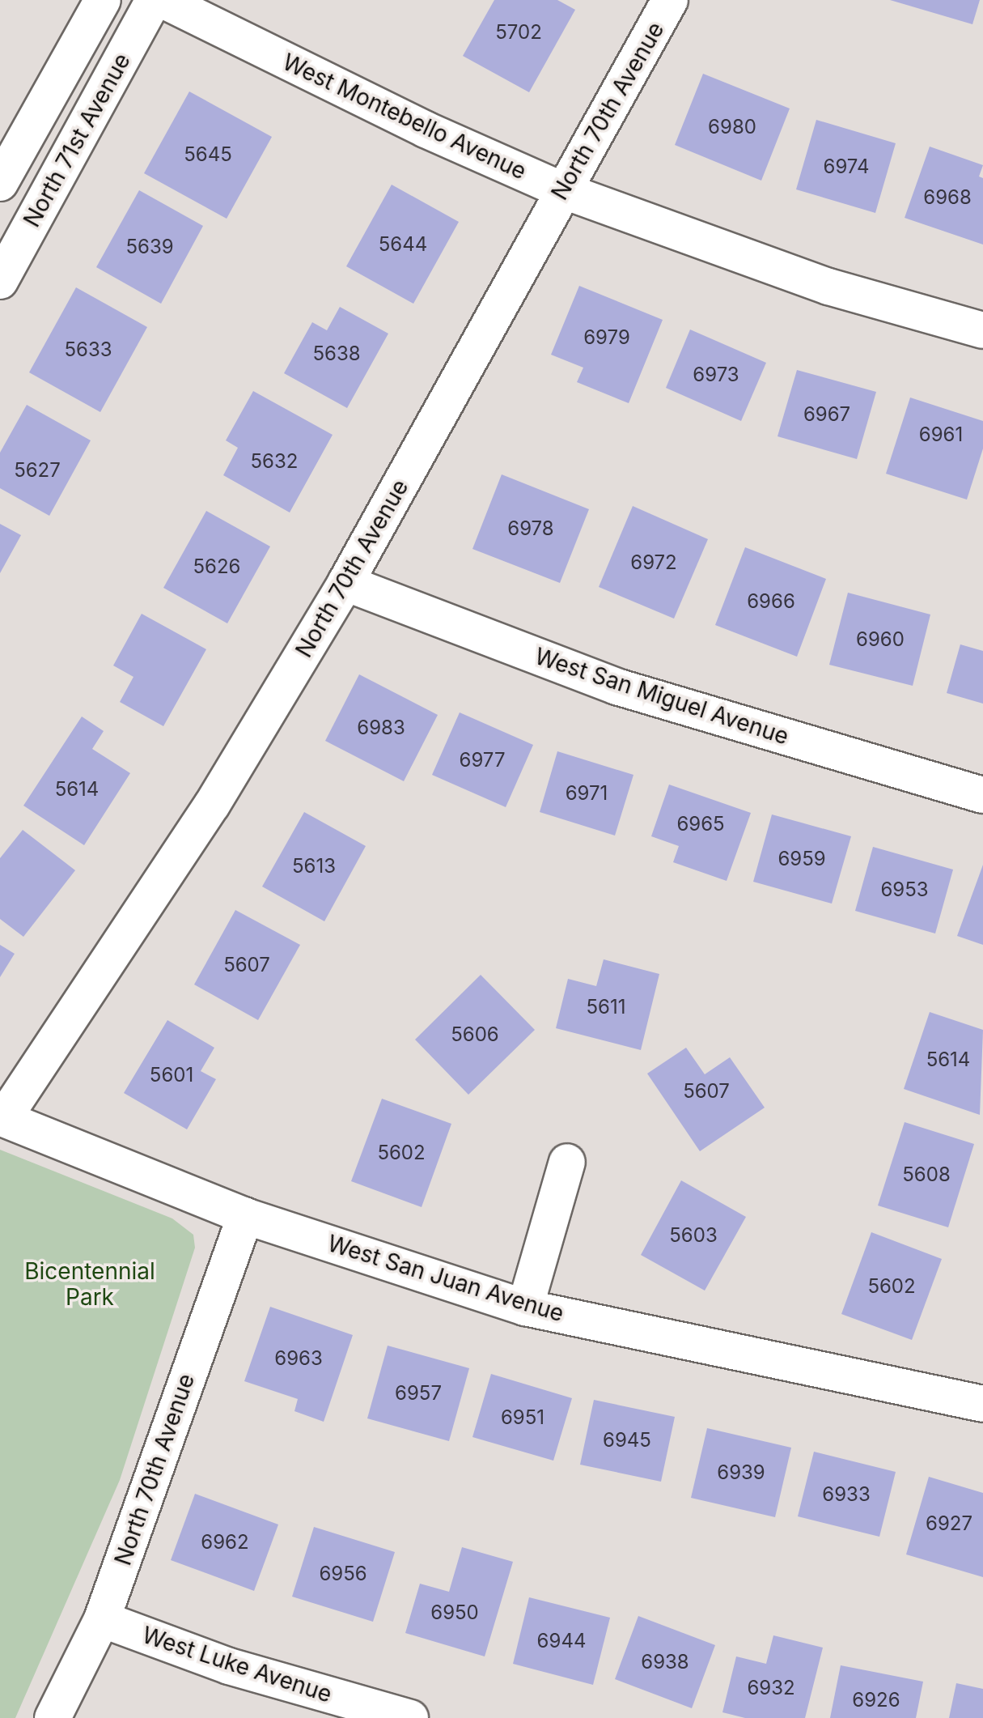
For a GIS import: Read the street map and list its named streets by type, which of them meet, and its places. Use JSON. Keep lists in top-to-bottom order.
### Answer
{
  "streets": {
    "street": [
      "North 70th Avenue",
      "West Montebello Avenue",
      "North 71st Avenue",
      "West San Miguel Avenue",
      "West San Juan Avenue",
      "West Luke Avenue"
    ]
  },
  "crossings": [
    ["North 70th Avenue", "West Montebello Avenue"],
    ["North 70th Avenue", "West San Miguel Avenue"],
    ["North 70th Avenue", "West San Juan Avenue"],
    ["North 70th Avenue", "West Luke Avenue"]
  ],
  "parks": ["Bicentennial Park"],
  "house_numbers": [
    "5702",
    "6980",
    "5645",
    "6974",
    "6968",
    "5644",
    "5639",
    "6979",
    "5633",
    "5638",
    "6973",
    "6967",
    "6961",
    "5632",
    "5627",
    "6978",
    "6972",
    "5626",
    "6966",
    "6960",
    "6983",
    "6977",
    "5614",
    "6971",
    "6965",
    "6959",
    "5613",
    "6953",
    "5607",
    "5611",
    "5606",
    "5614",
    "5601",
    "5607",
    "5602",
    "5608",
    "5603",
    "5602",
    "6963",
    "6957",
    "6951",
    "6945",
    "6939",
    "6933",
    "6927",
    "6962",
    "6956",
    "6950",
    "6944",
    "6938",
    "6932",
    "6926"
  ]
}
